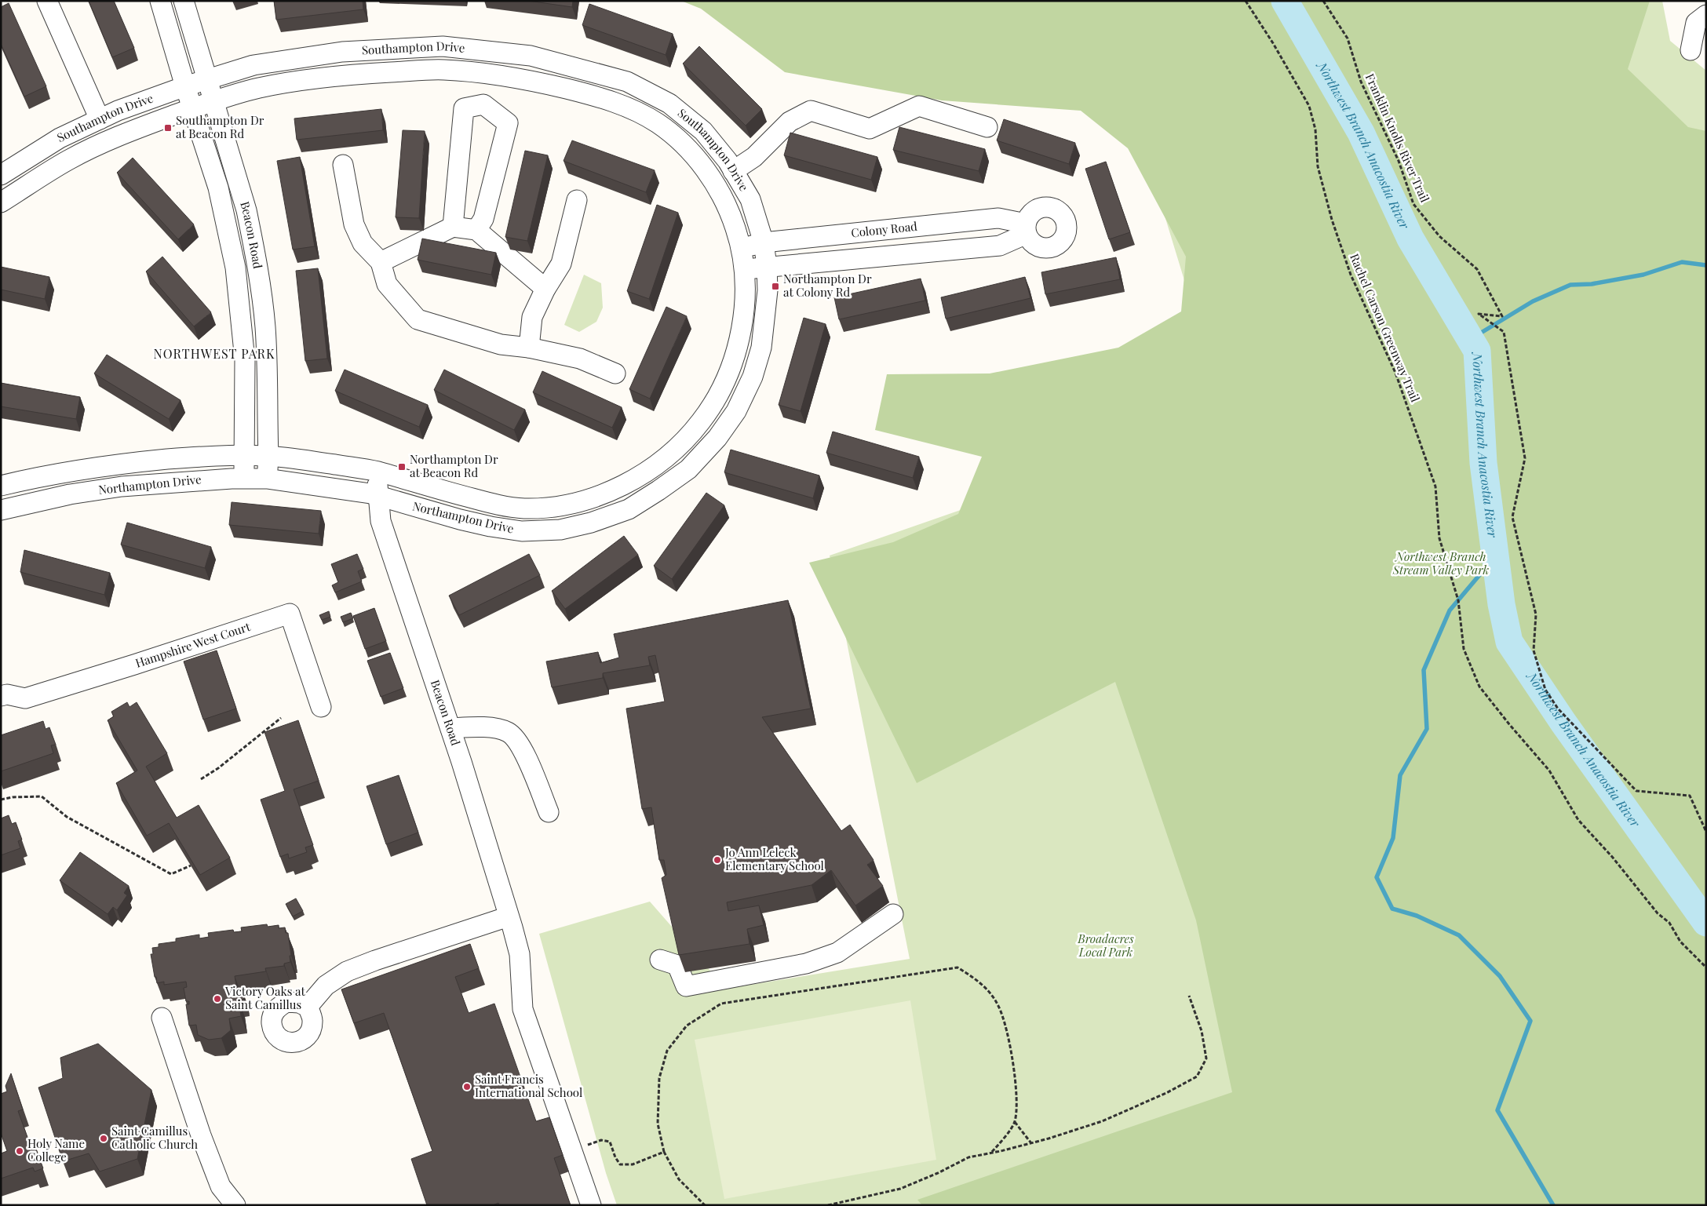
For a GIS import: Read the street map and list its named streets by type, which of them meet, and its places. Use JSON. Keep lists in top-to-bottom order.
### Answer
{
  "streets": {
    "street": [
      "Southampton Drive",
      "Colony Road",
      "Beacon Road",
      "Northampton Drive",
      "Hampshire West Court"
    ],
    "path": ["Franklin Knolls River Trail", "Rachel Carson Greenway Trail"]
  },
  "crossings": [
    ["Southampton Drive", "Colony Road"],
    ["Southampton Drive", "Beacon Road"],
    ["Southampton Drive", "Northampton Drive"],
    ["Colony Road", "Northampton Drive"],
    ["Beacon Road", "Northampton Drive"]
  ],
  "districts": ["NORTHWEST PARK"],
  "water": ["Northwest Branch Anacostia River"],
  "parks": ["Northwest Branch Stream Valley Park", "Broadacres Local Park"],
  "places": {
    "transit": ["Southampton Dr at Beacon Rd", "Northampton Dr at Colony Rd", "Northampton Dr at Beacon Rd"],
    "other": [
      "Jo Ann Leleck Elementary School",
      "Victory Oaks at Saint Camillus",
      "Saint Francis International School",
      "Saint Camillus Catholic Church",
      "Holy Name College"
    ]
  }
}
